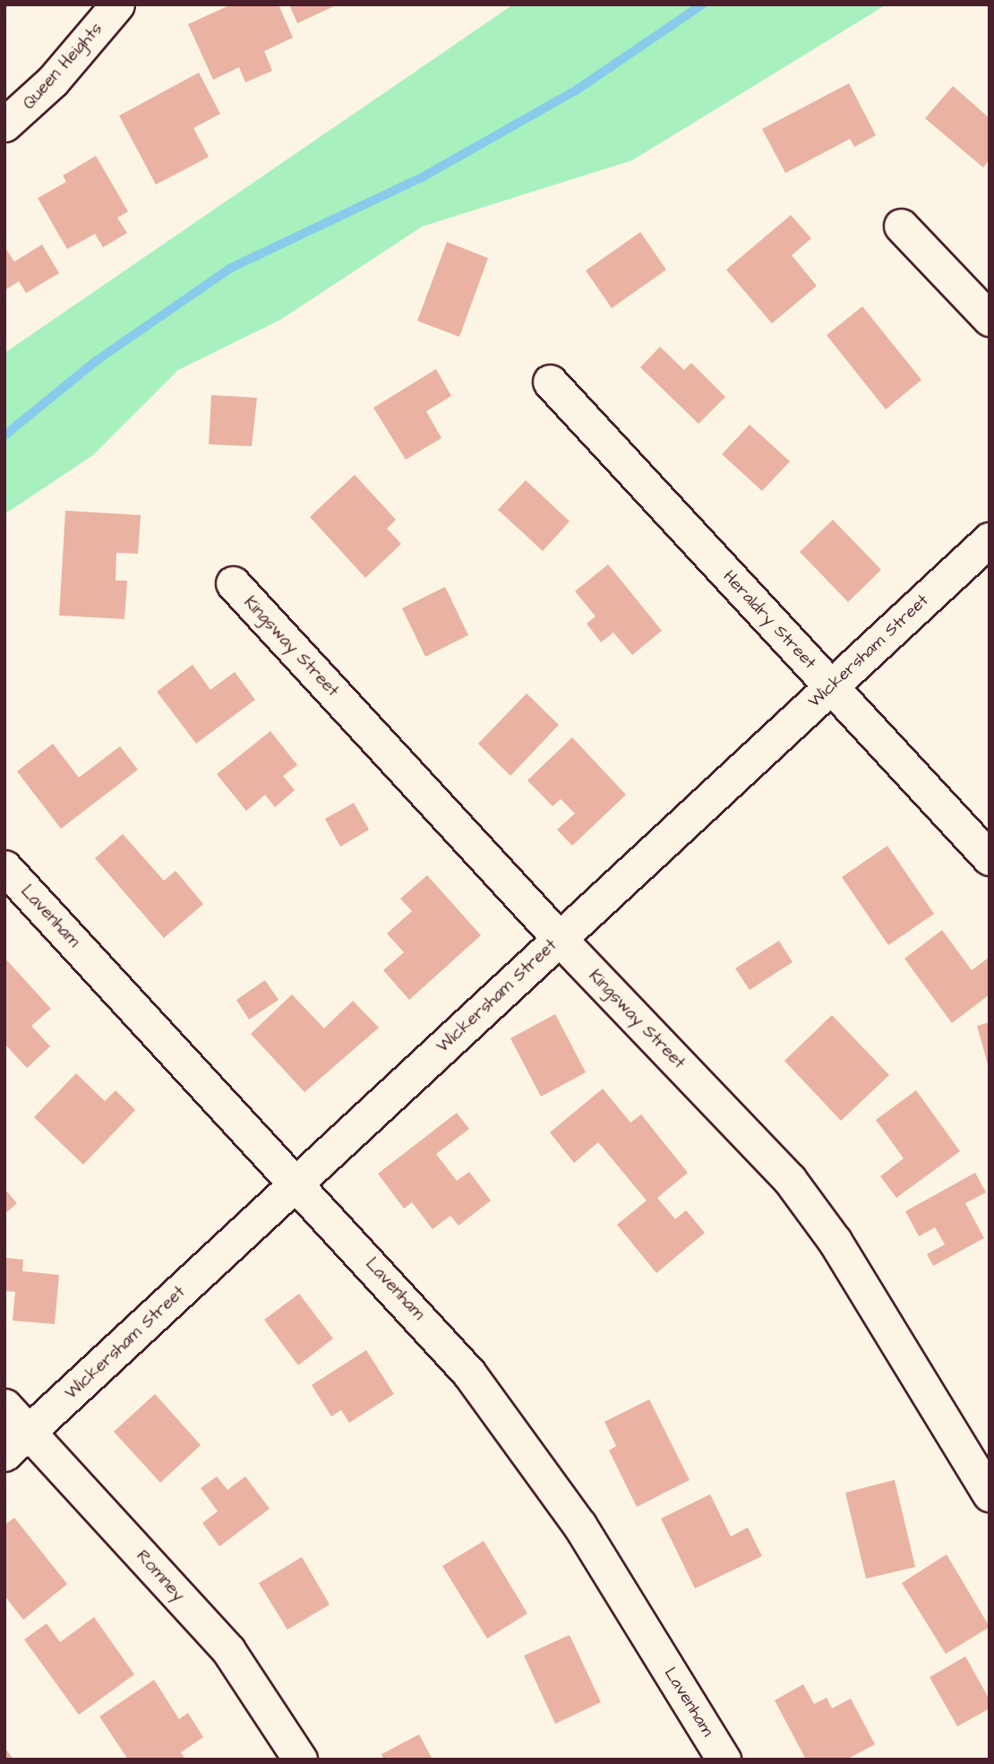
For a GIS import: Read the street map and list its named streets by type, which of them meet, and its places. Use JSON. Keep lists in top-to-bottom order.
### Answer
{
  "streets": {
    "street": [
      "Queen Heights",
      "Heraldry Street",
      "Kingsway Street",
      "Wickersham Street",
      "Lavenham",
      "Romney"
    ]
  },
  "crossings": [
    ["Heraldry Street", "Wickersham Street"],
    ["Kingsway Street", "Wickersham Street"],
    ["Wickersham Street", "Lavenham"],
    ["Wickersham Street", "Romney"]
  ]
}
